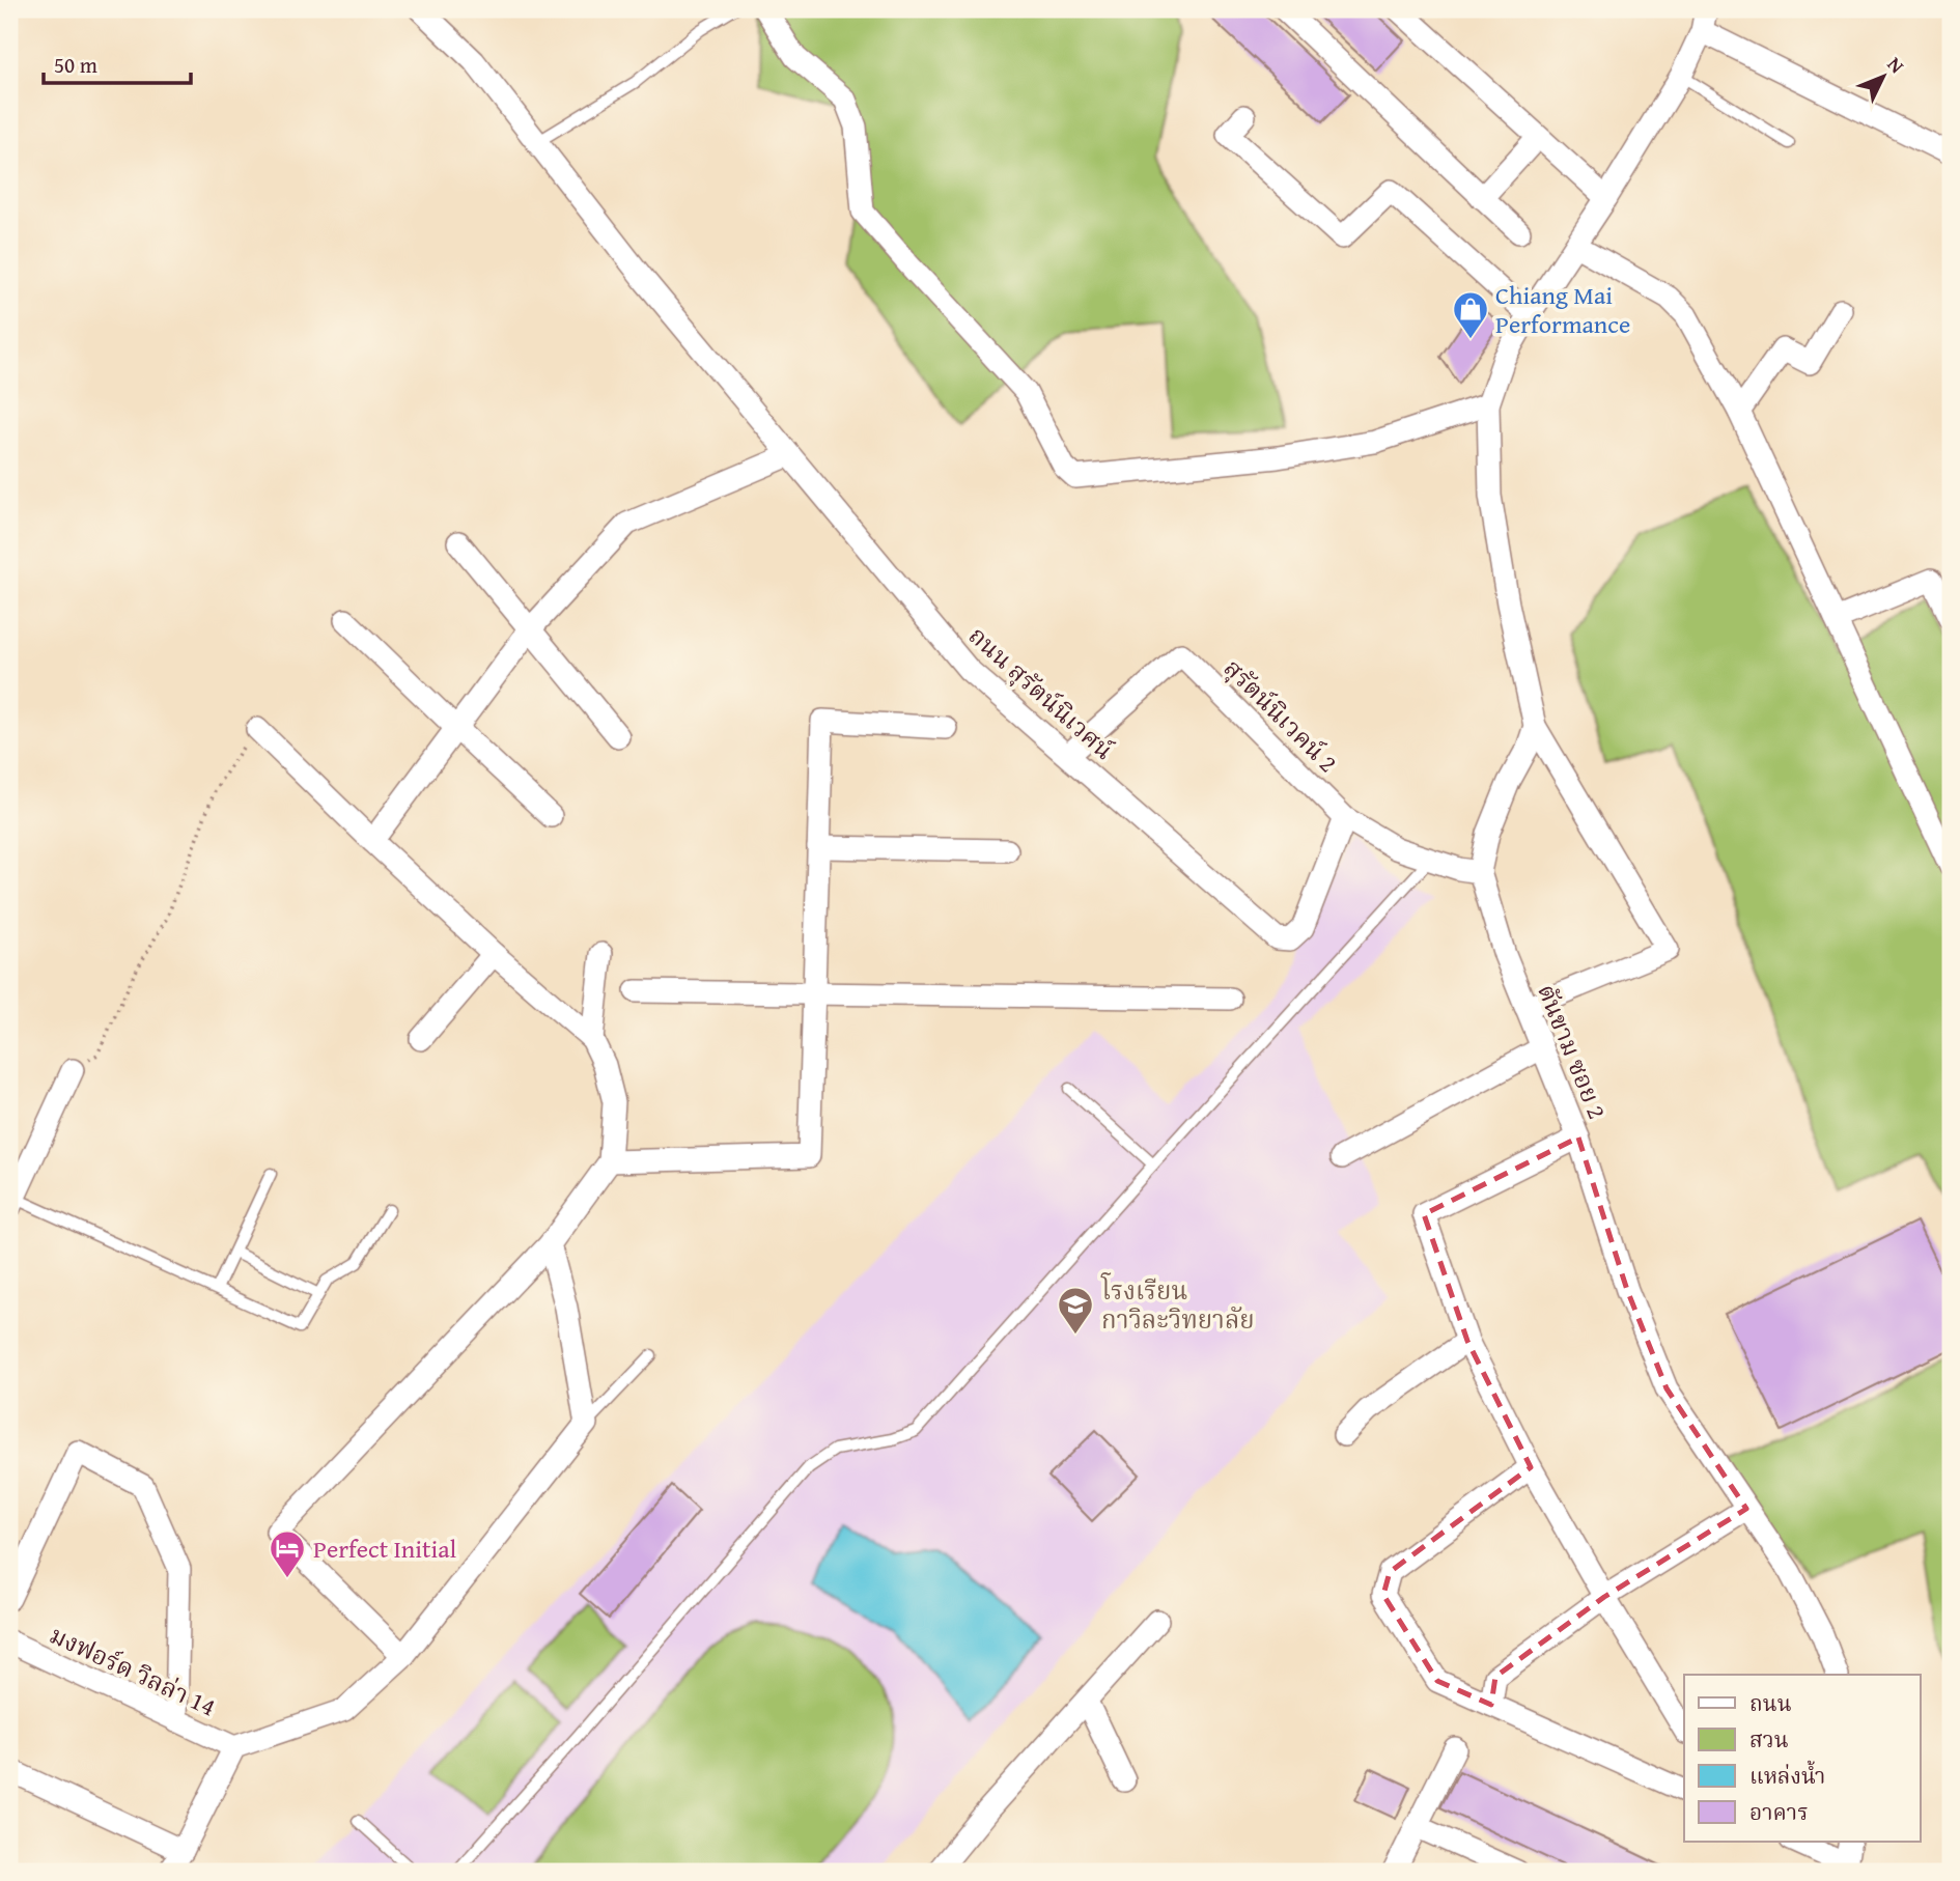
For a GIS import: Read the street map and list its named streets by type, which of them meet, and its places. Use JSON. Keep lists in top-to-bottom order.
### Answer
{
  "streets": {
    "street": [
      "ถนน สุรัตน์นิเวศน์",
      "สุรัตน์นิเวคน์ 2",
      "ตันขาม ซอย 2",
      "มงฟอร์ด วิลล่า 14"
    ]
  },
  "crossings": [
    ["ถนน สุรัตน์นิเวศน์", "สุรัตน์นิเวคน์ 2"],
    ["สุรัตน์นิเวคน์ 2", "ตันขาม ซอย 2"]
  ],
  "places": {
    "shop": ["Chiang Mai Performance"],
    "school or university": ["โรงเรียน กาวิละวิทยาลัย"],
    "hotel": ["Perfect Initial"]
  },
  "legend": [
    "ถนน",
    "สวน",
    "แหล่งน้ำ",
    "อาคาร"
  ],
  "scale_bar": "50 m",
  "north": "top right"
}
